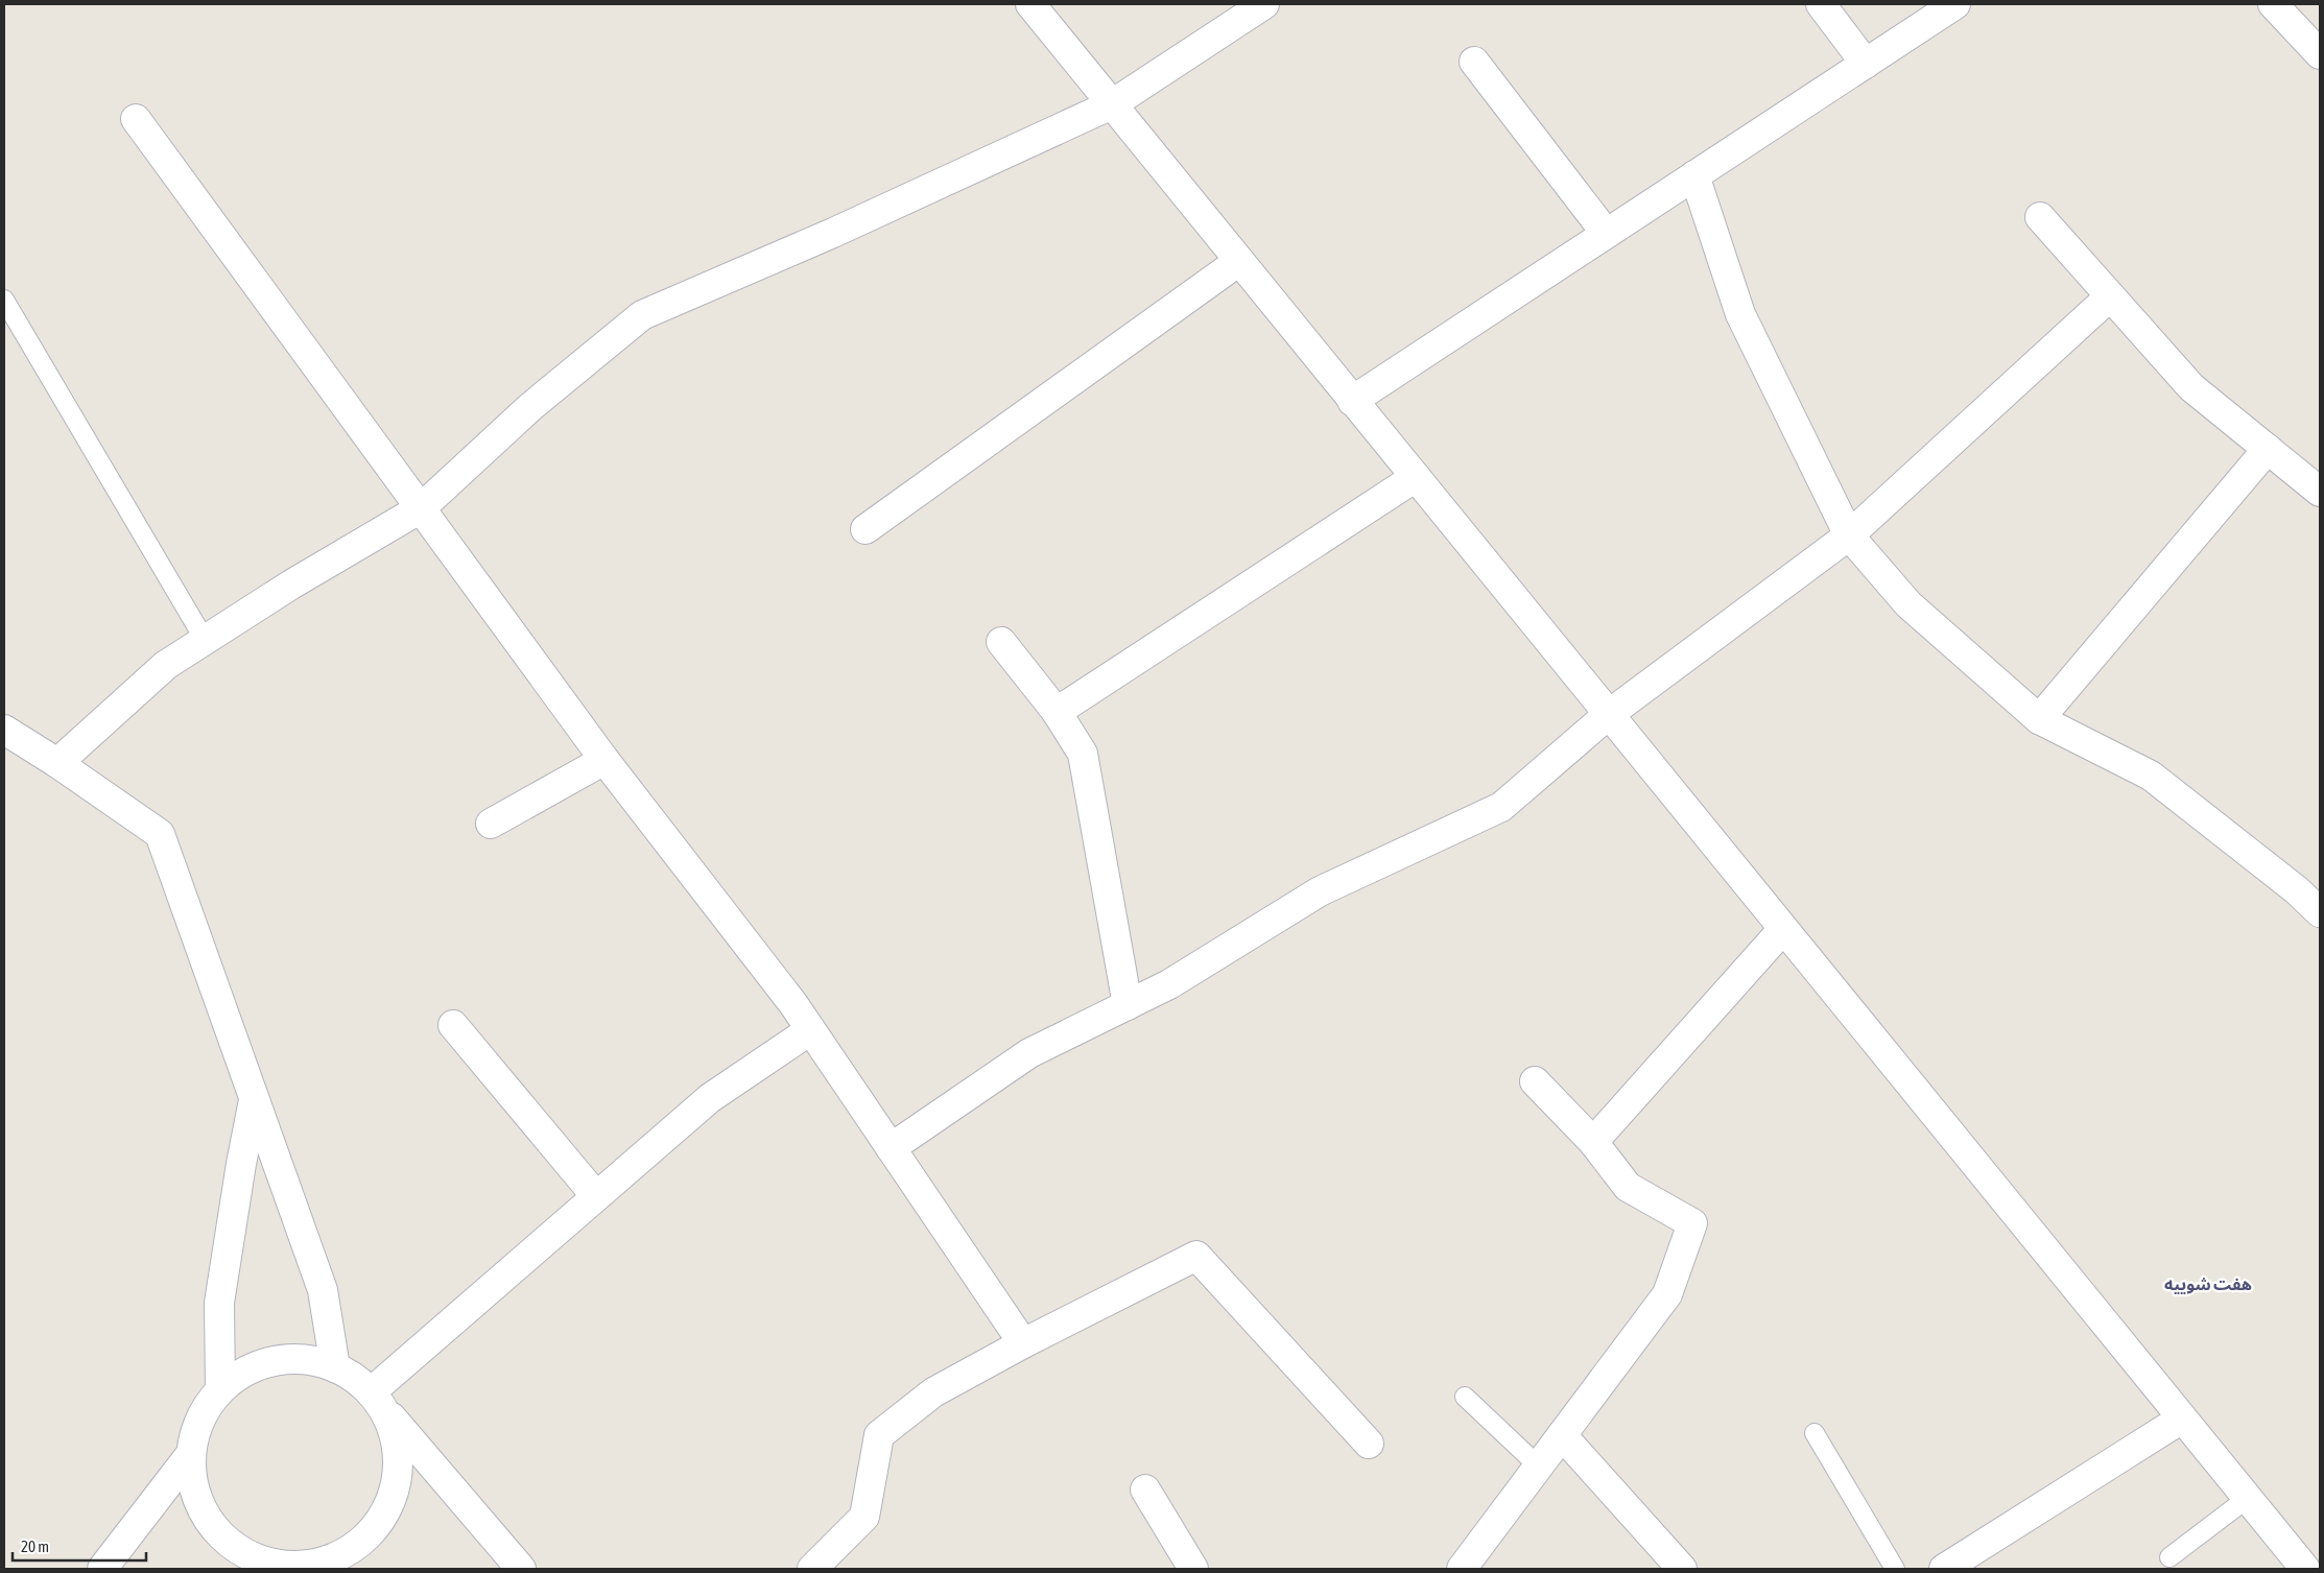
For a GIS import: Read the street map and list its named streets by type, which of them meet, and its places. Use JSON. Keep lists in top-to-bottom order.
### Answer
{
  "districts": ["هفت شوییه"],
  "scale_bar": "20 m"
}
